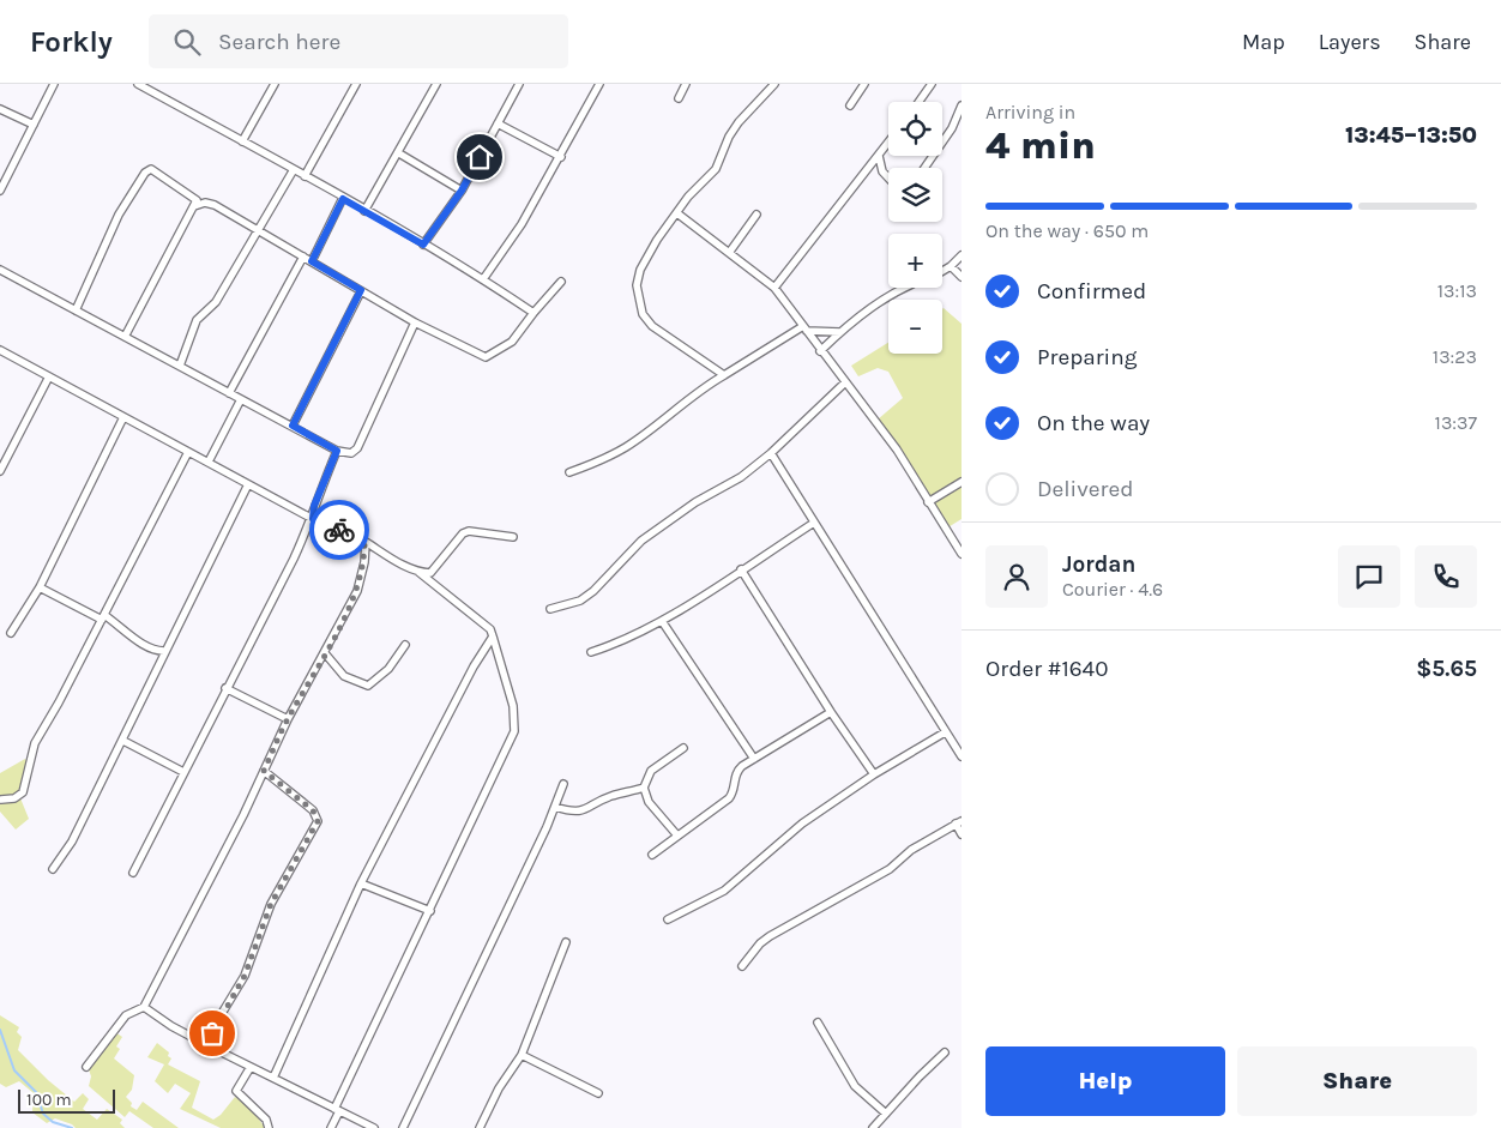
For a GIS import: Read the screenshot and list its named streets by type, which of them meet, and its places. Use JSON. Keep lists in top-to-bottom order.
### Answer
{
  "scale_bar": "100 m",
  "page": {
    "header": "Forkly",
    "search": "Search here",
    "nav": ["Map", "Layers", "Share"],
    "heading": ["4 min", "Arriving in", "13:45–13:50"],
    "panel": [
      "Jordan",
      "Courier · 4.6",
      "Order #1640",
      "$5.65"
    ],
    "map_buttons": ["+", "−"],
    "bar": "On the way · 650 m",
    "list": [
      ["Confirmed", "13:13"],
      ["Preparing", "13:23"],
      ["On the way", "13:37"],
      "Delivered"
    ],
    "buttons": ["Help", "Share"],
    "scale": "100 m"
  }
}
